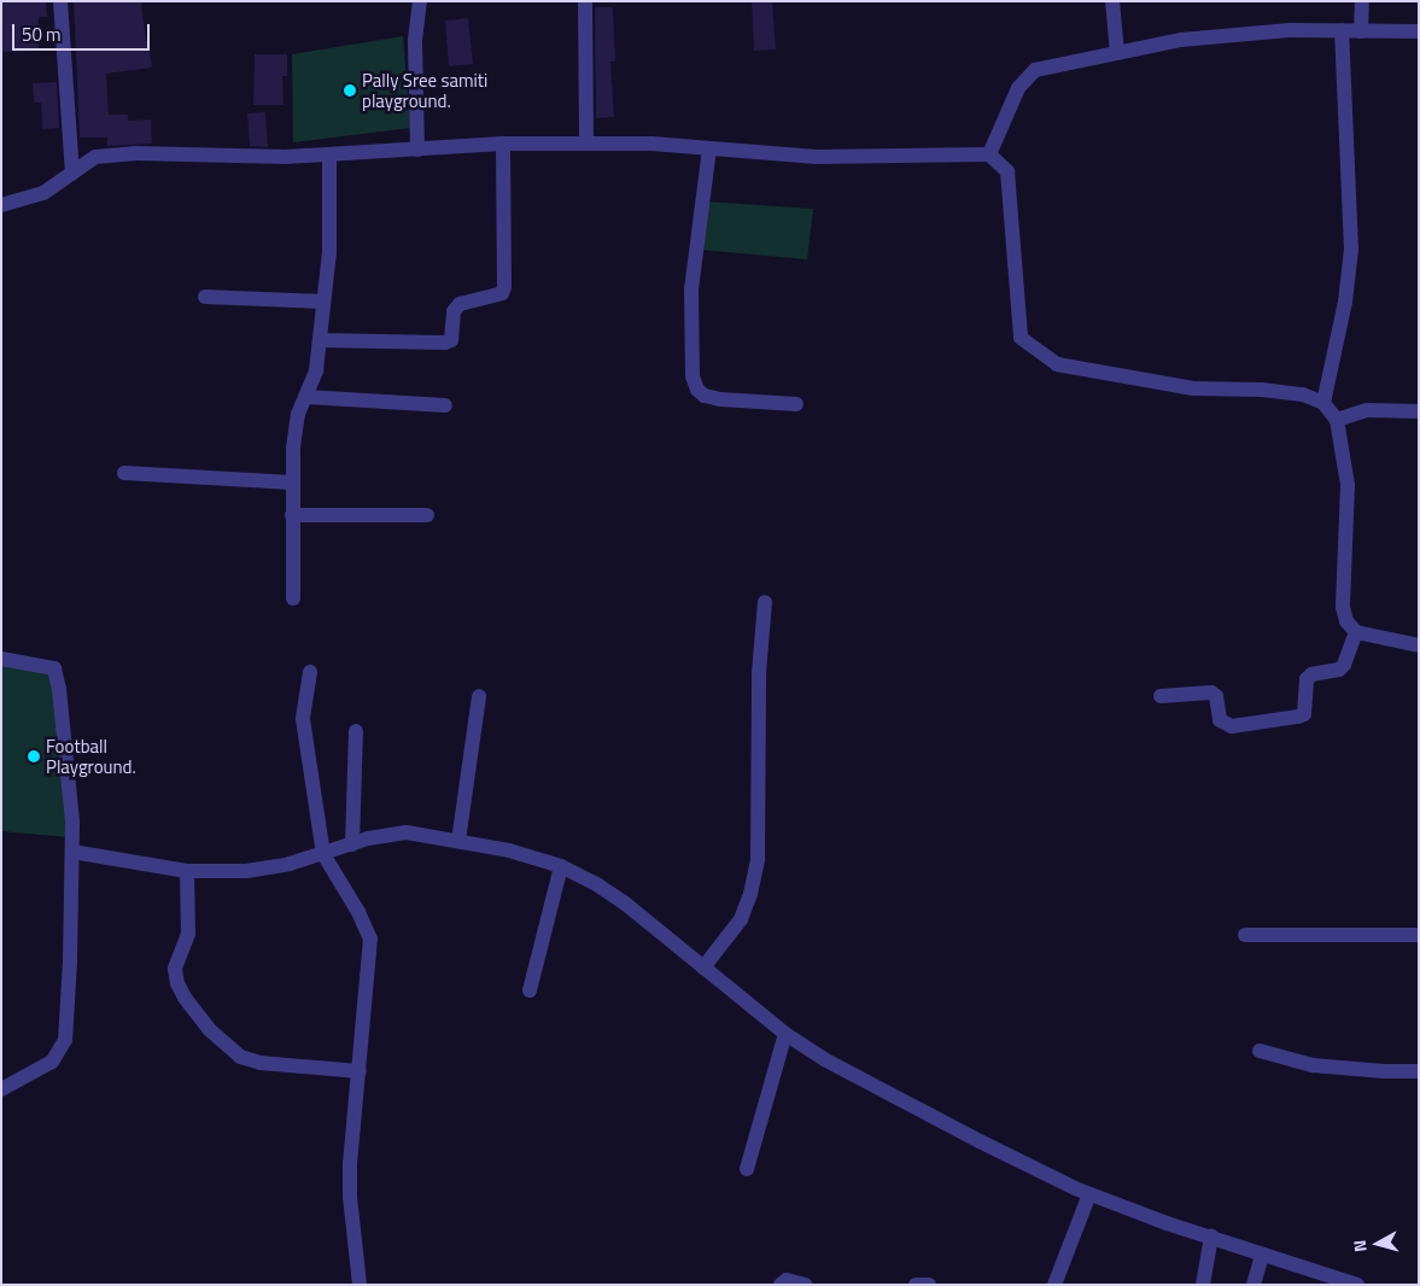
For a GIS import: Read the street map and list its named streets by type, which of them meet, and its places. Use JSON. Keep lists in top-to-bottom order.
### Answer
{
  "places": ["Pally Sree samiti playground.", "Football Playground."],
  "scale_bar": "50 m",
  "north": "left"
}
